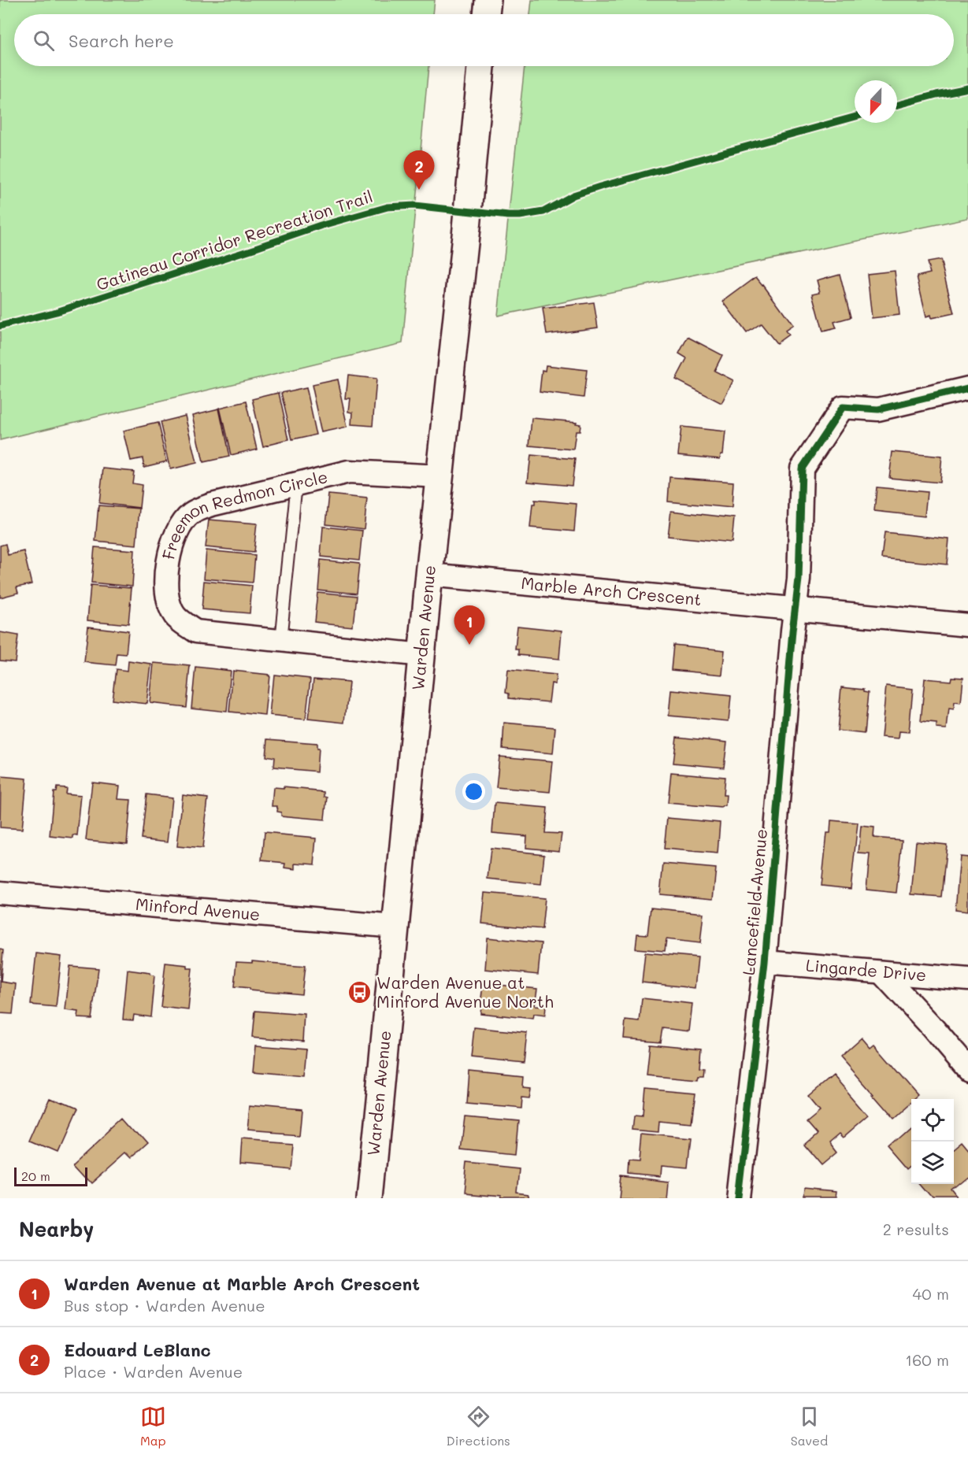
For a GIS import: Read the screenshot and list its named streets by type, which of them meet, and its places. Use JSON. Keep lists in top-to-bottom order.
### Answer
{
  "streets": {
    "main road": ["Warden Avenue"],
    "street": [
      "Freemon Redmon Circle",
      "Marble Arch Crescent",
      "Lancefield Avenue",
      "Minford Avenue",
      "Lingarde Drive"
    ],
    "cycle path": ["Gatineau Corridor Recreation Trail"]
  },
  "crossings": [
    ["Freemon Redmon Circle", "Warden Avenue"],
    ["Marble Arch Crescent", "Warden Avenue"],
    ["Marble Arch Crescent", "Lancefield Avenue"],
    ["Warden Avenue", "Minford Avenue"],
    ["Lancefield Avenue", "Lingarde Drive"]
  ],
  "places": {
    "bus stop": ["Warden Avenue at Minford Avenue North"]
  },
  "scale_bar": "20 m",
  "north": "bottom",
  "page": {
    "search": "Search here",
    "pins": ["2", "1"],
    "scale": "20 m",
    "heading": ["Nearby", "2 results"],
    "list": [
      {
        "mark": "1",
        "name": "Warden Avenue at Marble Arch Crescent",
        "note": "Bus stop · Warden Avenue",
        "value": "40 m"
      },
      {
        "mark": "2",
        "name": "Edouard LeBlanc",
        "note": "Place · Warden Avenue",
        "value": "160 m"
      }
    ],
    "nav": ["Map", "Directions", "Saved"]
  }
}
